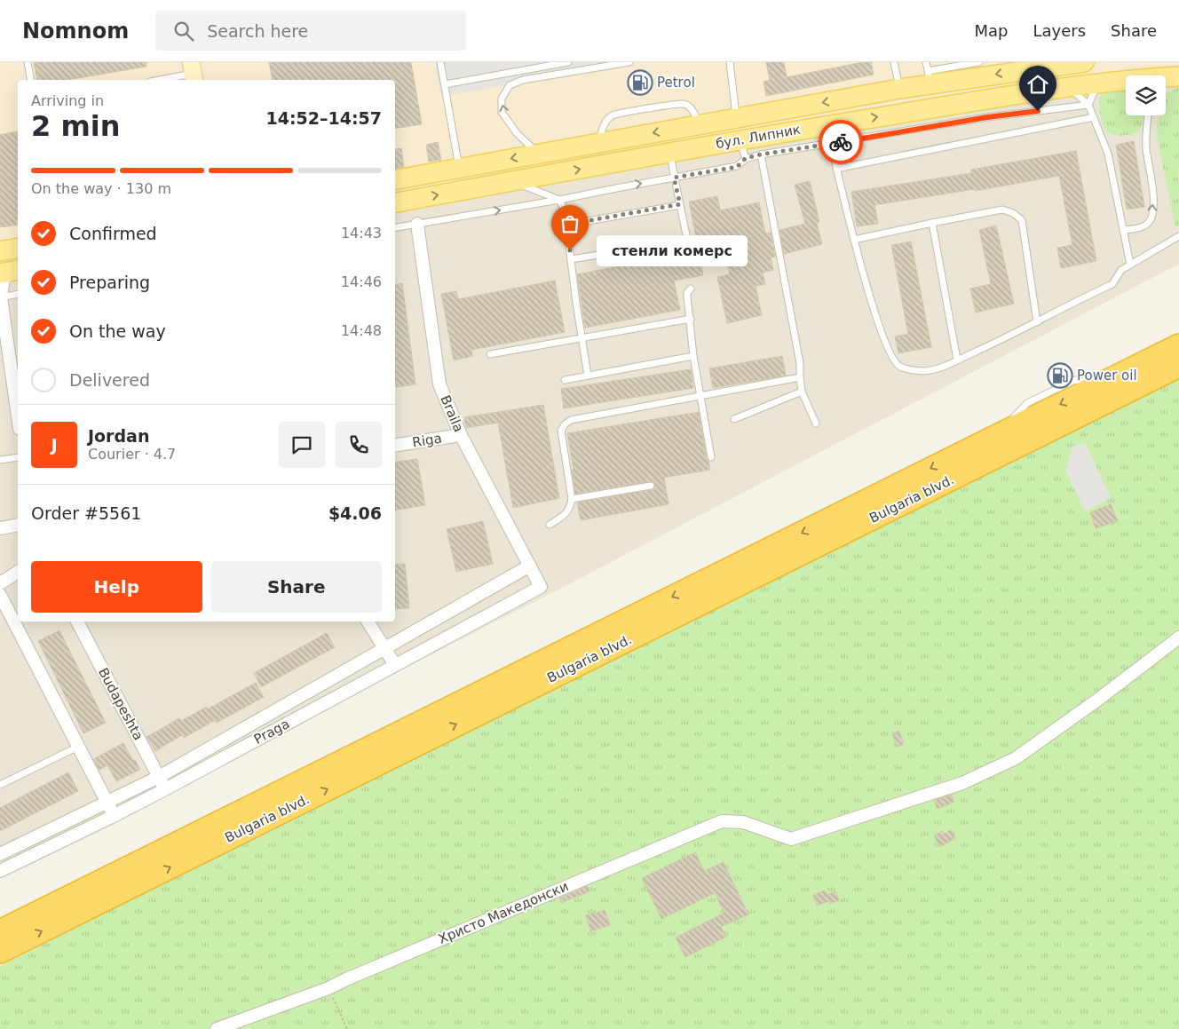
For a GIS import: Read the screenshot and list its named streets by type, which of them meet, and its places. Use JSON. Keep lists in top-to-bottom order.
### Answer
{
  "streets": {
    "highway": ["Bulgaria blvd."],
    "main road": ["бул. Липник"],
    "street": [
      "Braila",
      "Riga",
      "Budapeshta",
      "Praga",
      "Христо Македонски"
    ]
  },
  "crossings": [
    ["Braila", "Riga"],
    ["Braila", "Praga"],
    ["Budapeshta", "Praga"]
  ],
  "places": {
    "fuel station": ["Petrol", "Power oil"],
    "other": ["стенли комерс"]
  },
  "page": {
    "header": "Nomnom",
    "search": "Search here",
    "nav": ["Map", "Layers", "Share"],
    "heading": ["2 min", "Arriving in", "14:52–14:57"],
    "panel": [
      "Jordan",
      "Courier · 4.7",
      "Order #5561",
      "$4.06"
    ],
    "bar": "On the way · 130 m",
    "list": [
      ["Confirmed", "14:43"],
      ["Preparing", "14:46"],
      ["On the way", "14:48"],
      "Delivered"
    ],
    "bubble": "стенли комерс",
    "round": "J",
    "buttons": ["Help", "Share"]
  }
}
